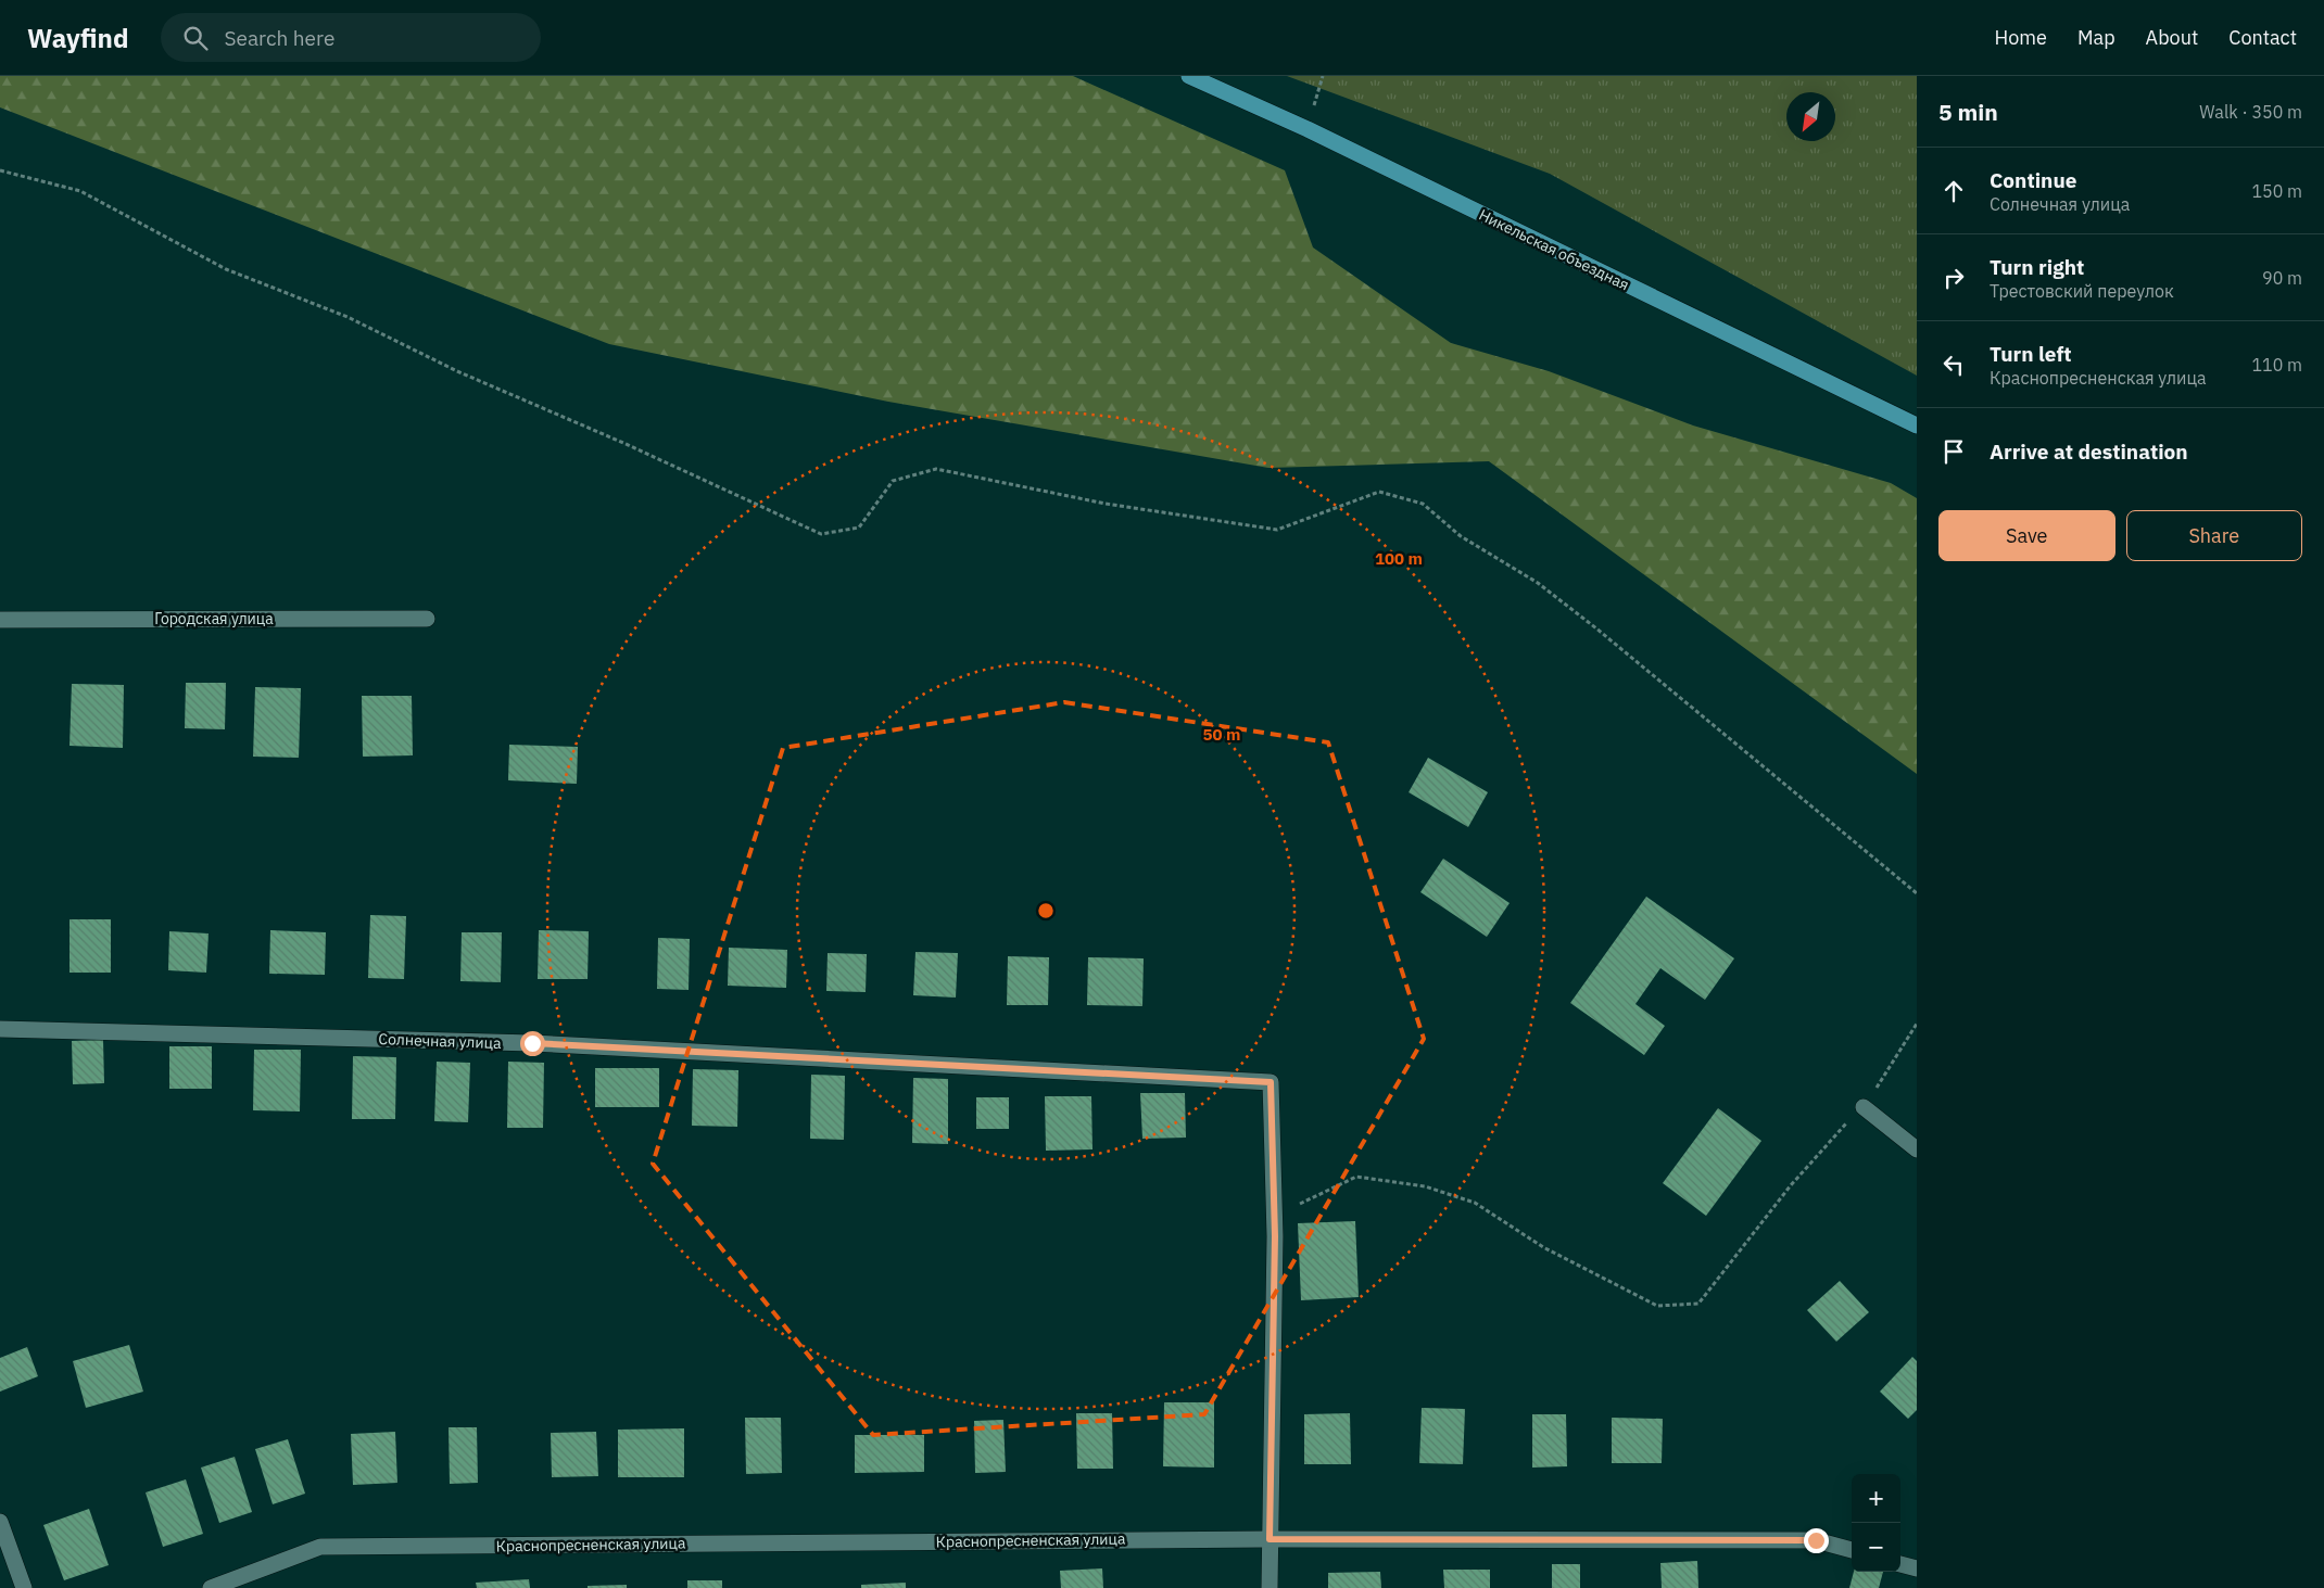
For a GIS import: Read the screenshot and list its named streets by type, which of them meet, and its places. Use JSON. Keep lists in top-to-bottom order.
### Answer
{
  "streets": {
    "main road": ["Никельская объездная"],
    "street": ["Городская улица", "Солнечная улица", "Краснопресненская улица"]
  },
  "north": "bottom left",
  "page": {
    "header": "Wayfind",
    "search": "Search here",
    "nav": [
      "Home",
      "Map",
      "About",
      "Contact"
    ],
    "heading": ["5 min", "Walk · 350 m"],
    "list": [
      ["Continue", "Солнечная улица", "150 m"],
      ["Turn right", "Трестовский переулок", "90 m"],
      ["Turn left", "Краснопресненская улица", "110 m"],
      "Arrive at destination"
    ],
    "buttons": ["Save", "Share"],
    "map_buttons": ["+", "−"]
  },
  "rings": ["100 m", "50 m"]
}
